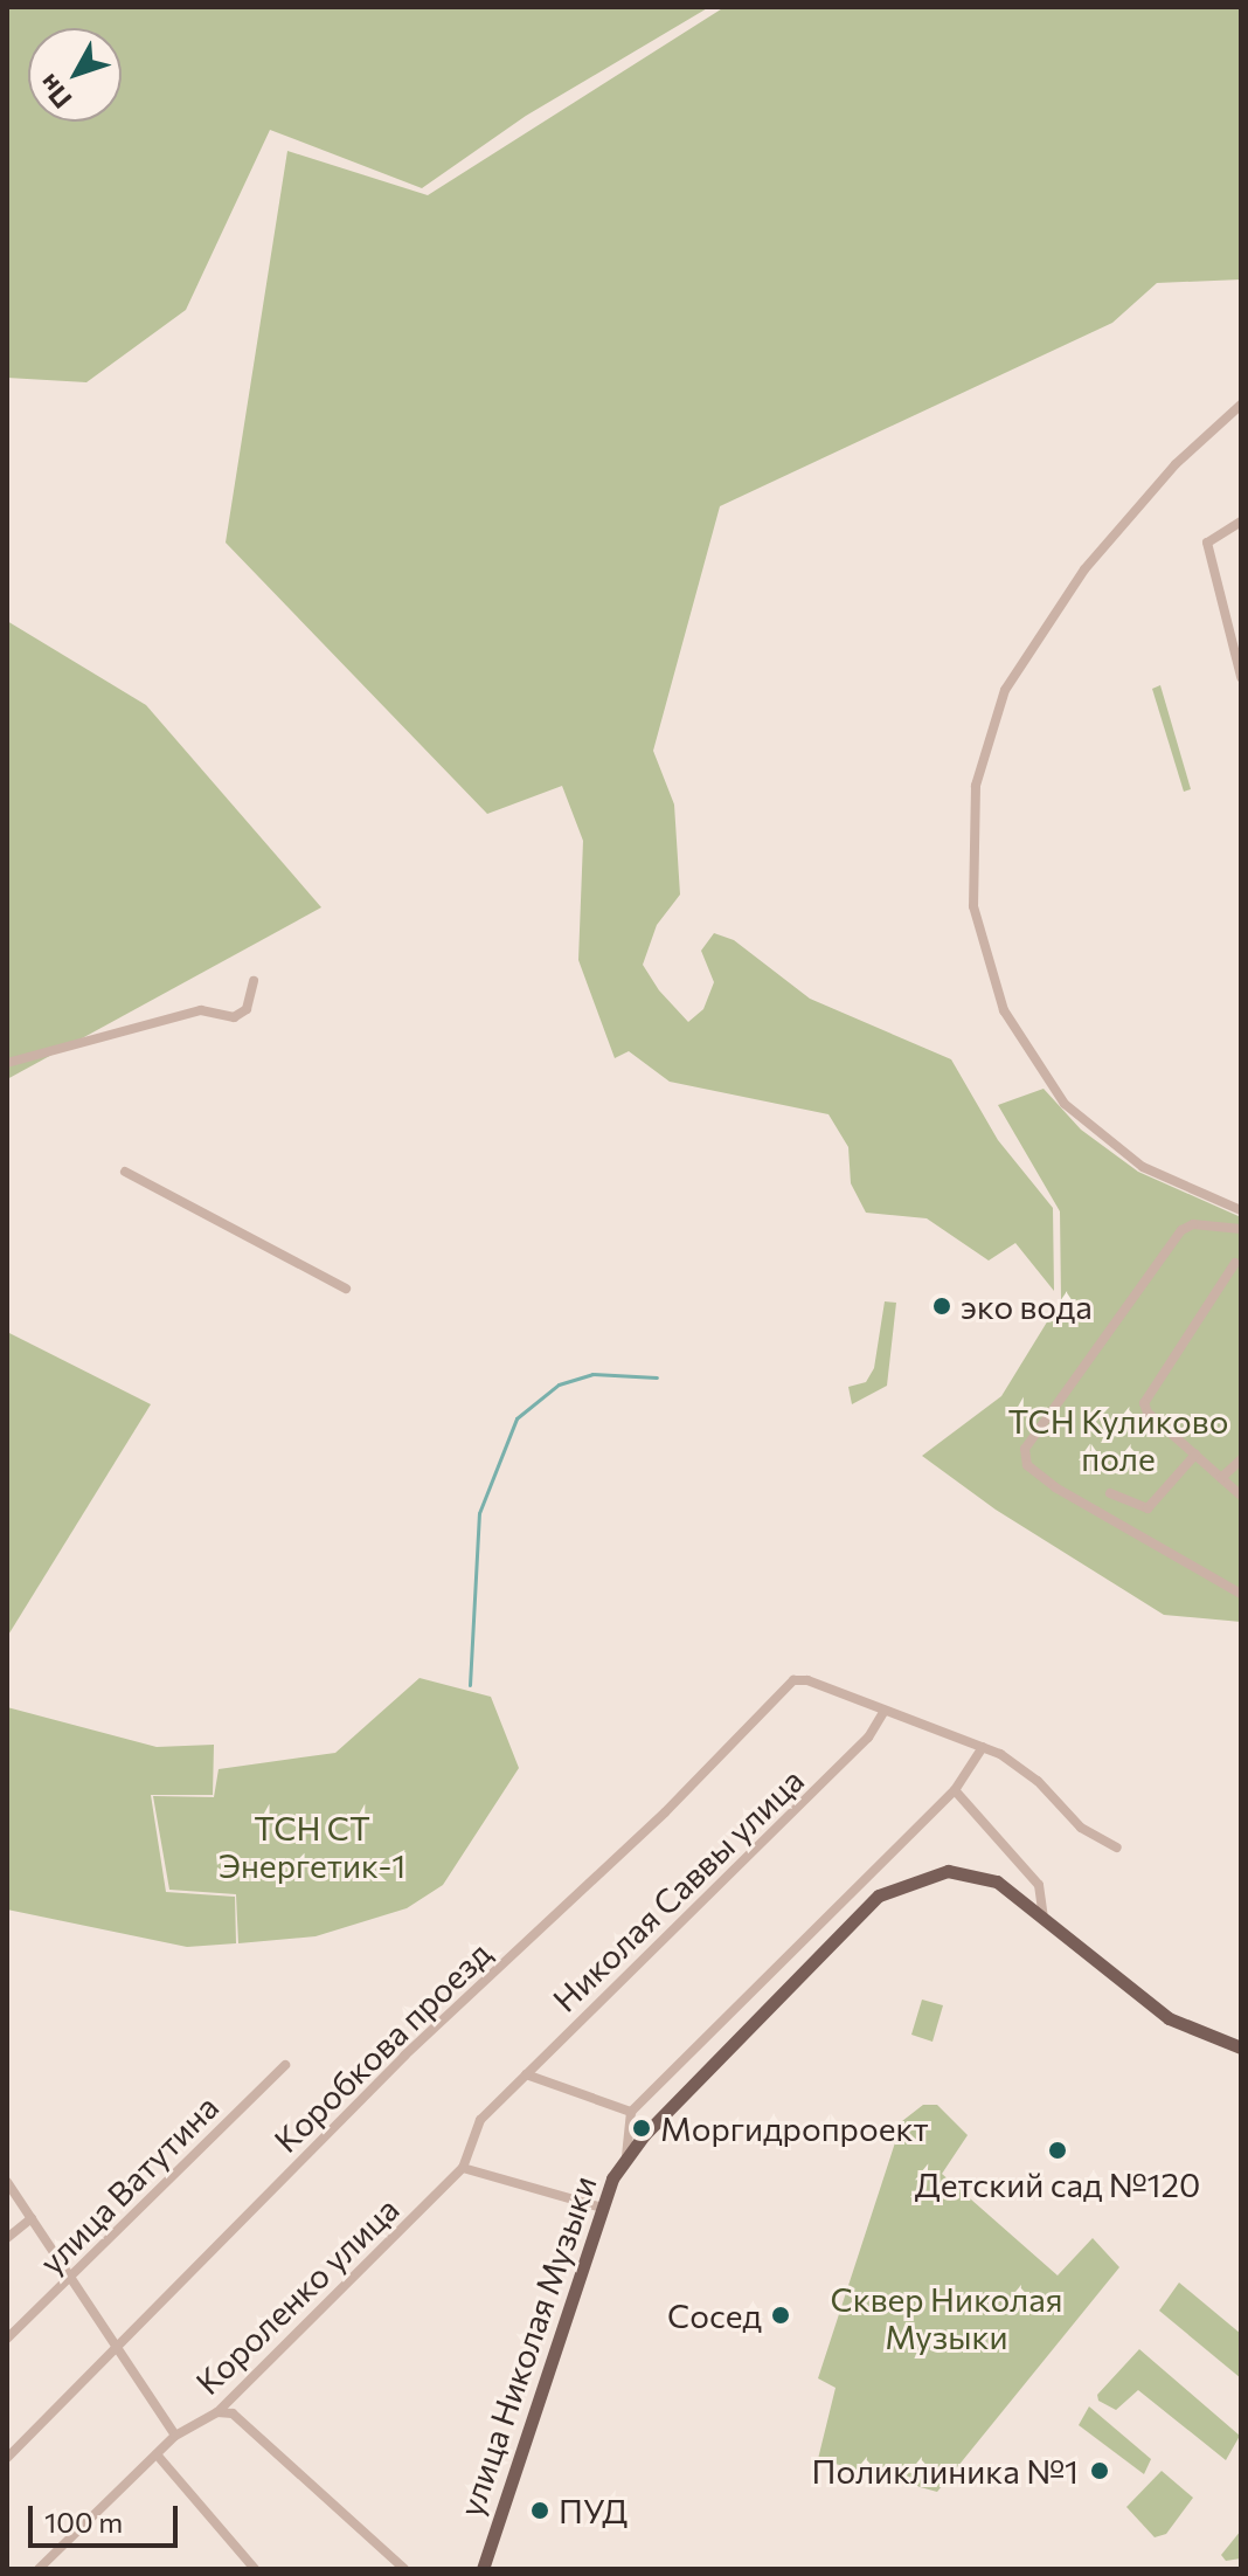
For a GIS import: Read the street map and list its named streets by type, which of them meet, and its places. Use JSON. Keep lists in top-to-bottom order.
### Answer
{
  "streets": {
    "main road": ["улица Николая Музыки"],
    "street": [
      "Николая Саввы улица",
      "Коробкова проезд",
      "улица Ватутина",
      "Короленко улица"
    ]
  },
  "crossings": [
    ["Николая Саввы улица", "Коробкова проезд"],
    ["Николая Саввы улица", "Короленко улица"]
  ],
  "parks": ["ТСН Куликово поле", "ТСН СТ Энергетик-1", "Сквер Николая Музыки"],
  "places": [
    "эко вода",
    "Моргидропроект",
    "Детский сад №120",
    "Сосед",
    "Поликлиника №1",
    "ПУД"
  ],
  "scale_bar": "100 m",
  "north": "bottom left"
}
